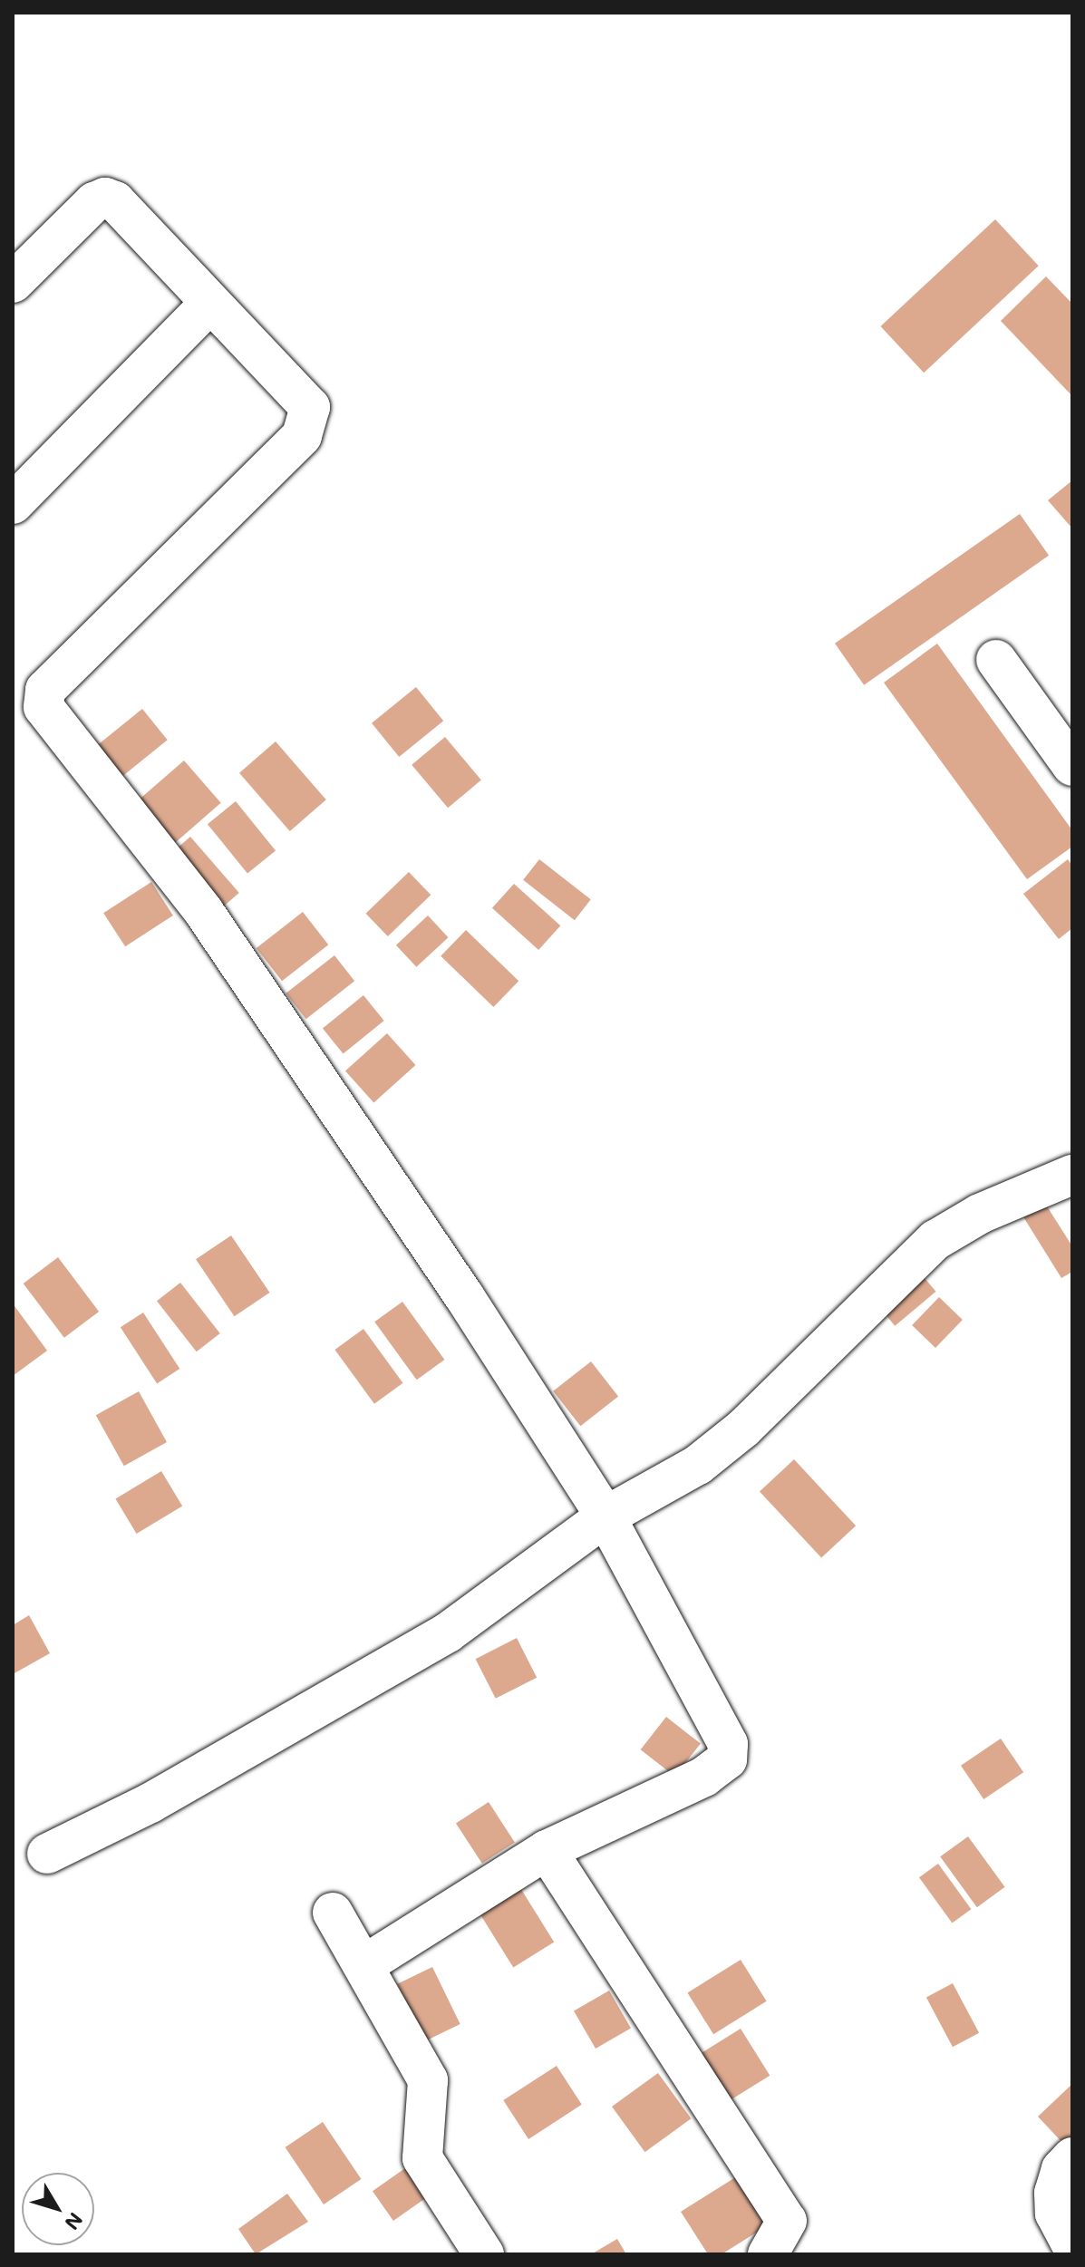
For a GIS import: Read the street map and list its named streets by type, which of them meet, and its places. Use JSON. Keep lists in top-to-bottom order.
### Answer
{
  "north": "bottom right"
}
